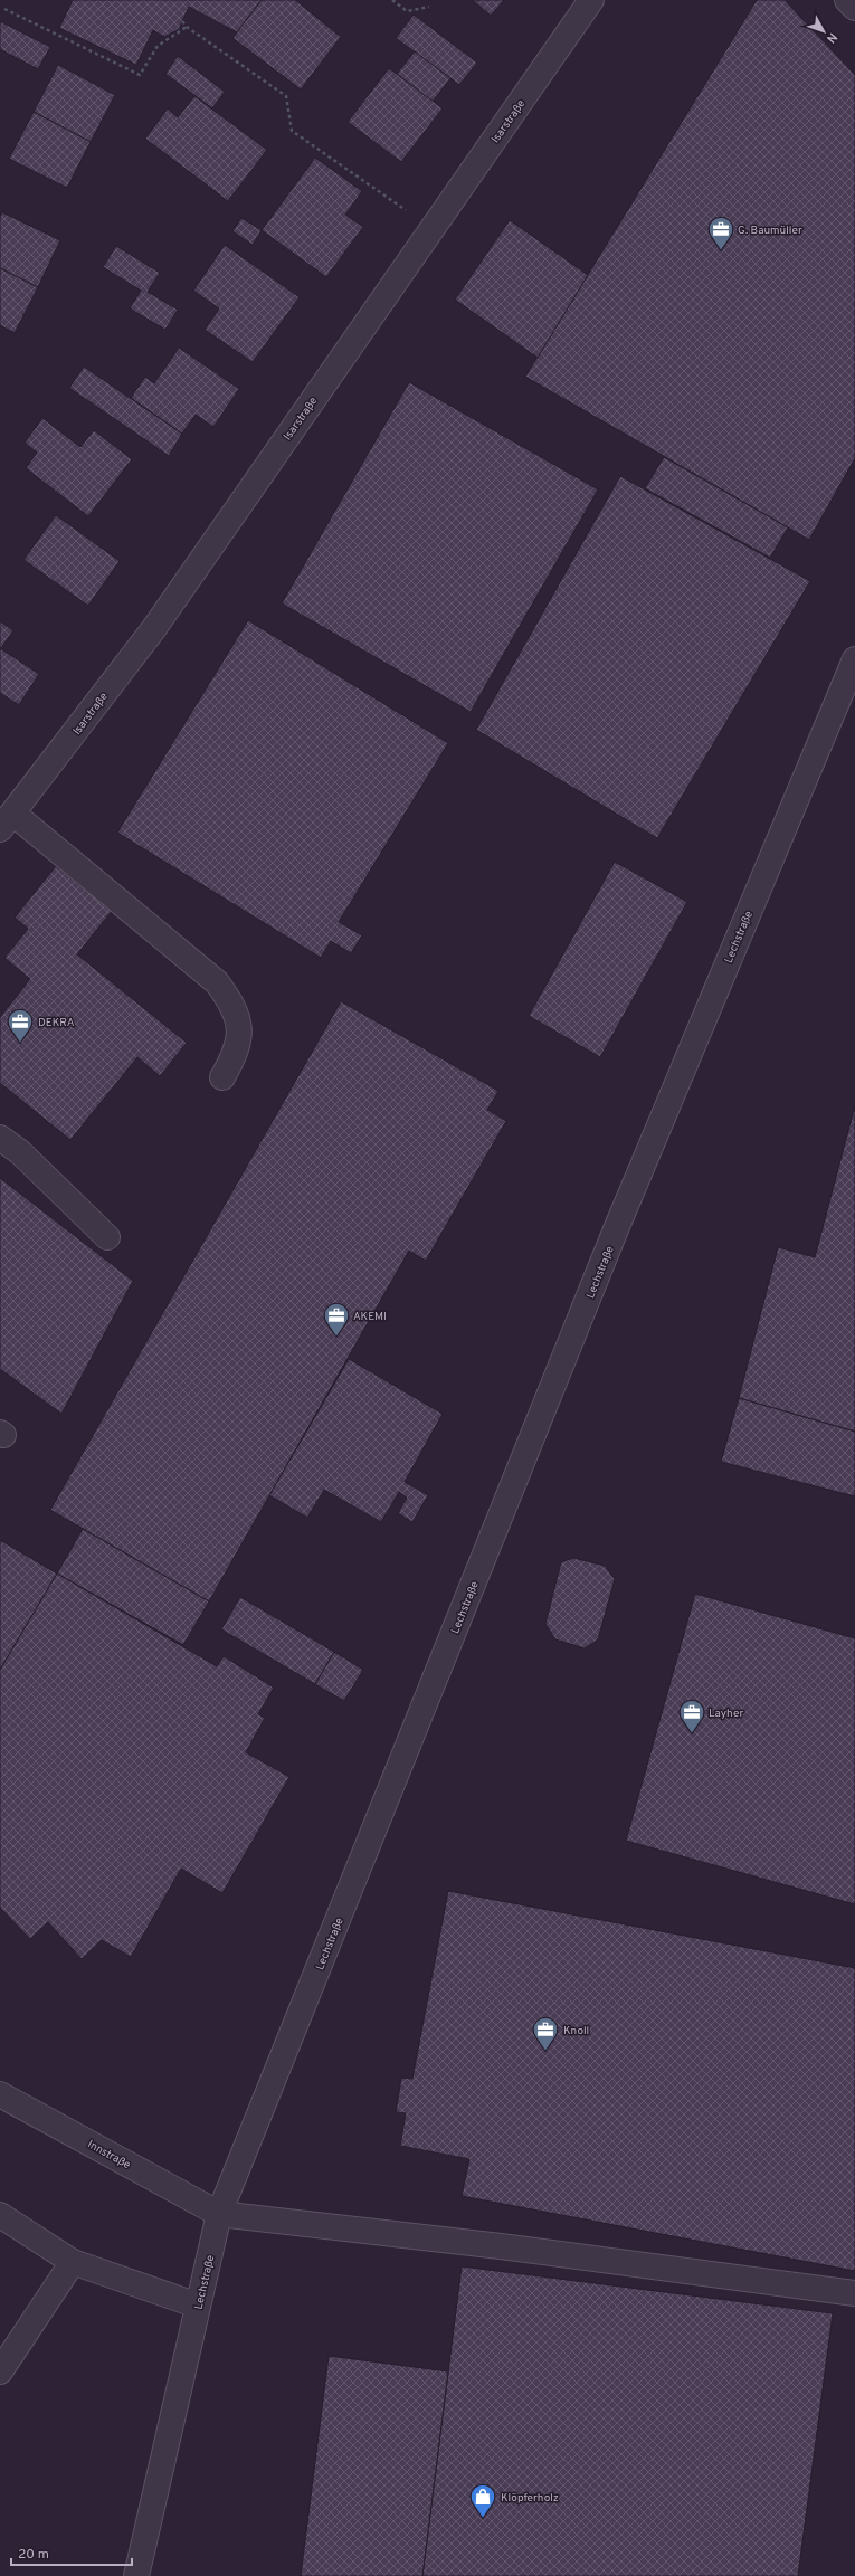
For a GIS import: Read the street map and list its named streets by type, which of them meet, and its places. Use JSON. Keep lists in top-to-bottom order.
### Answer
{
  "streets": {
    "street": ["Isarstraße", "Lechstraße", "Innstraße"]
  },
  "crossings": [
    ["Lechstraße", "Innstraße"]
  ],
  "places": {
    "office": [
      "G. Baumüller",
      "DEKRA",
      "AKEMI",
      "Layher",
      "Knoll"
    ],
    "shop": ["Klöpferholz"]
  },
  "scale_bar": "20 m",
  "north": "bottom right"
}
